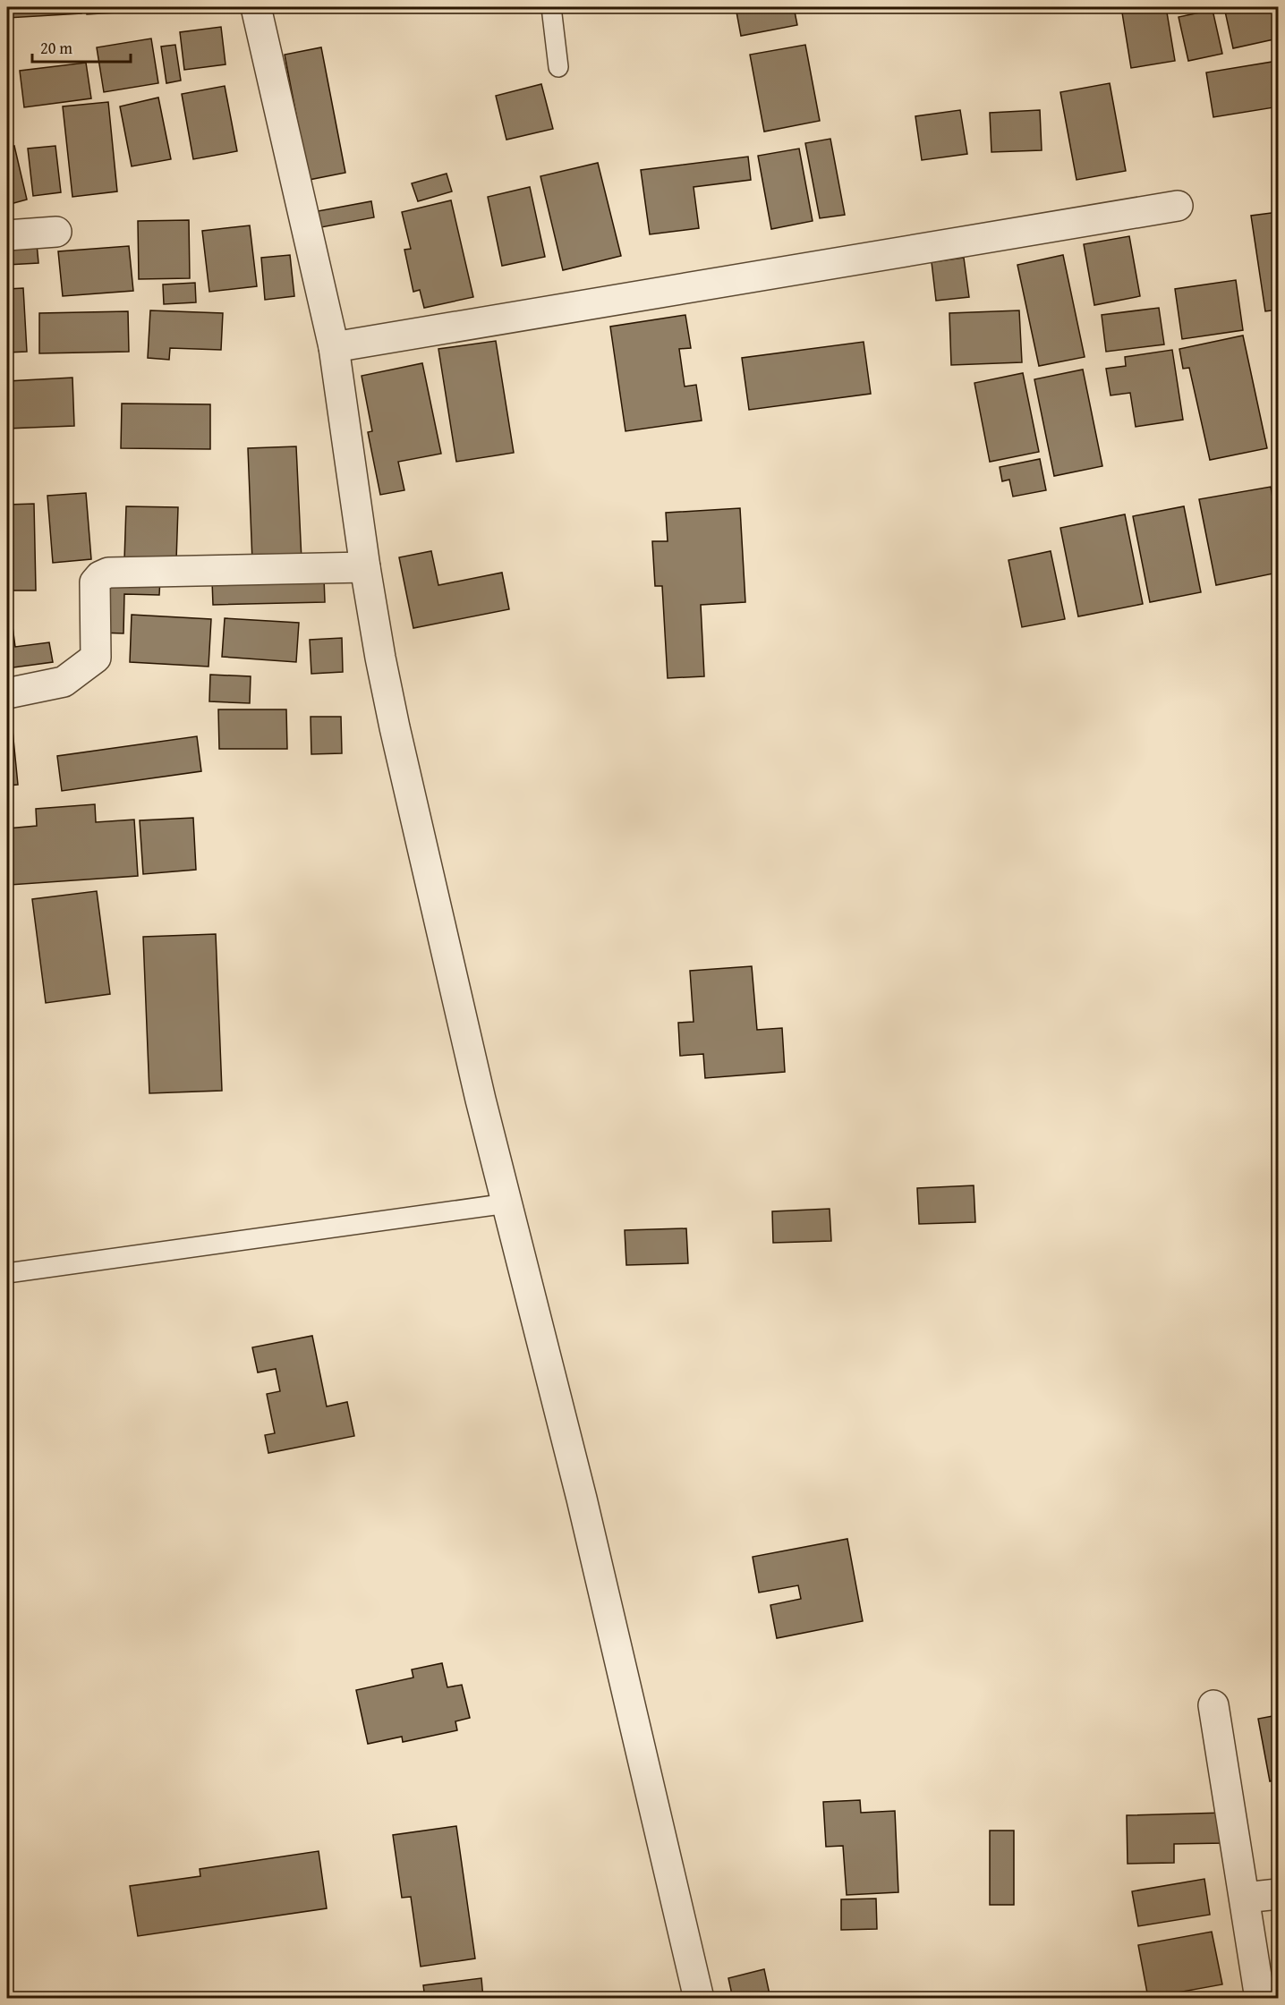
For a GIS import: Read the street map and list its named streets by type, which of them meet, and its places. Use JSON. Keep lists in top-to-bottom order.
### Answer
{
  "scale_bar": "20 m"
}
